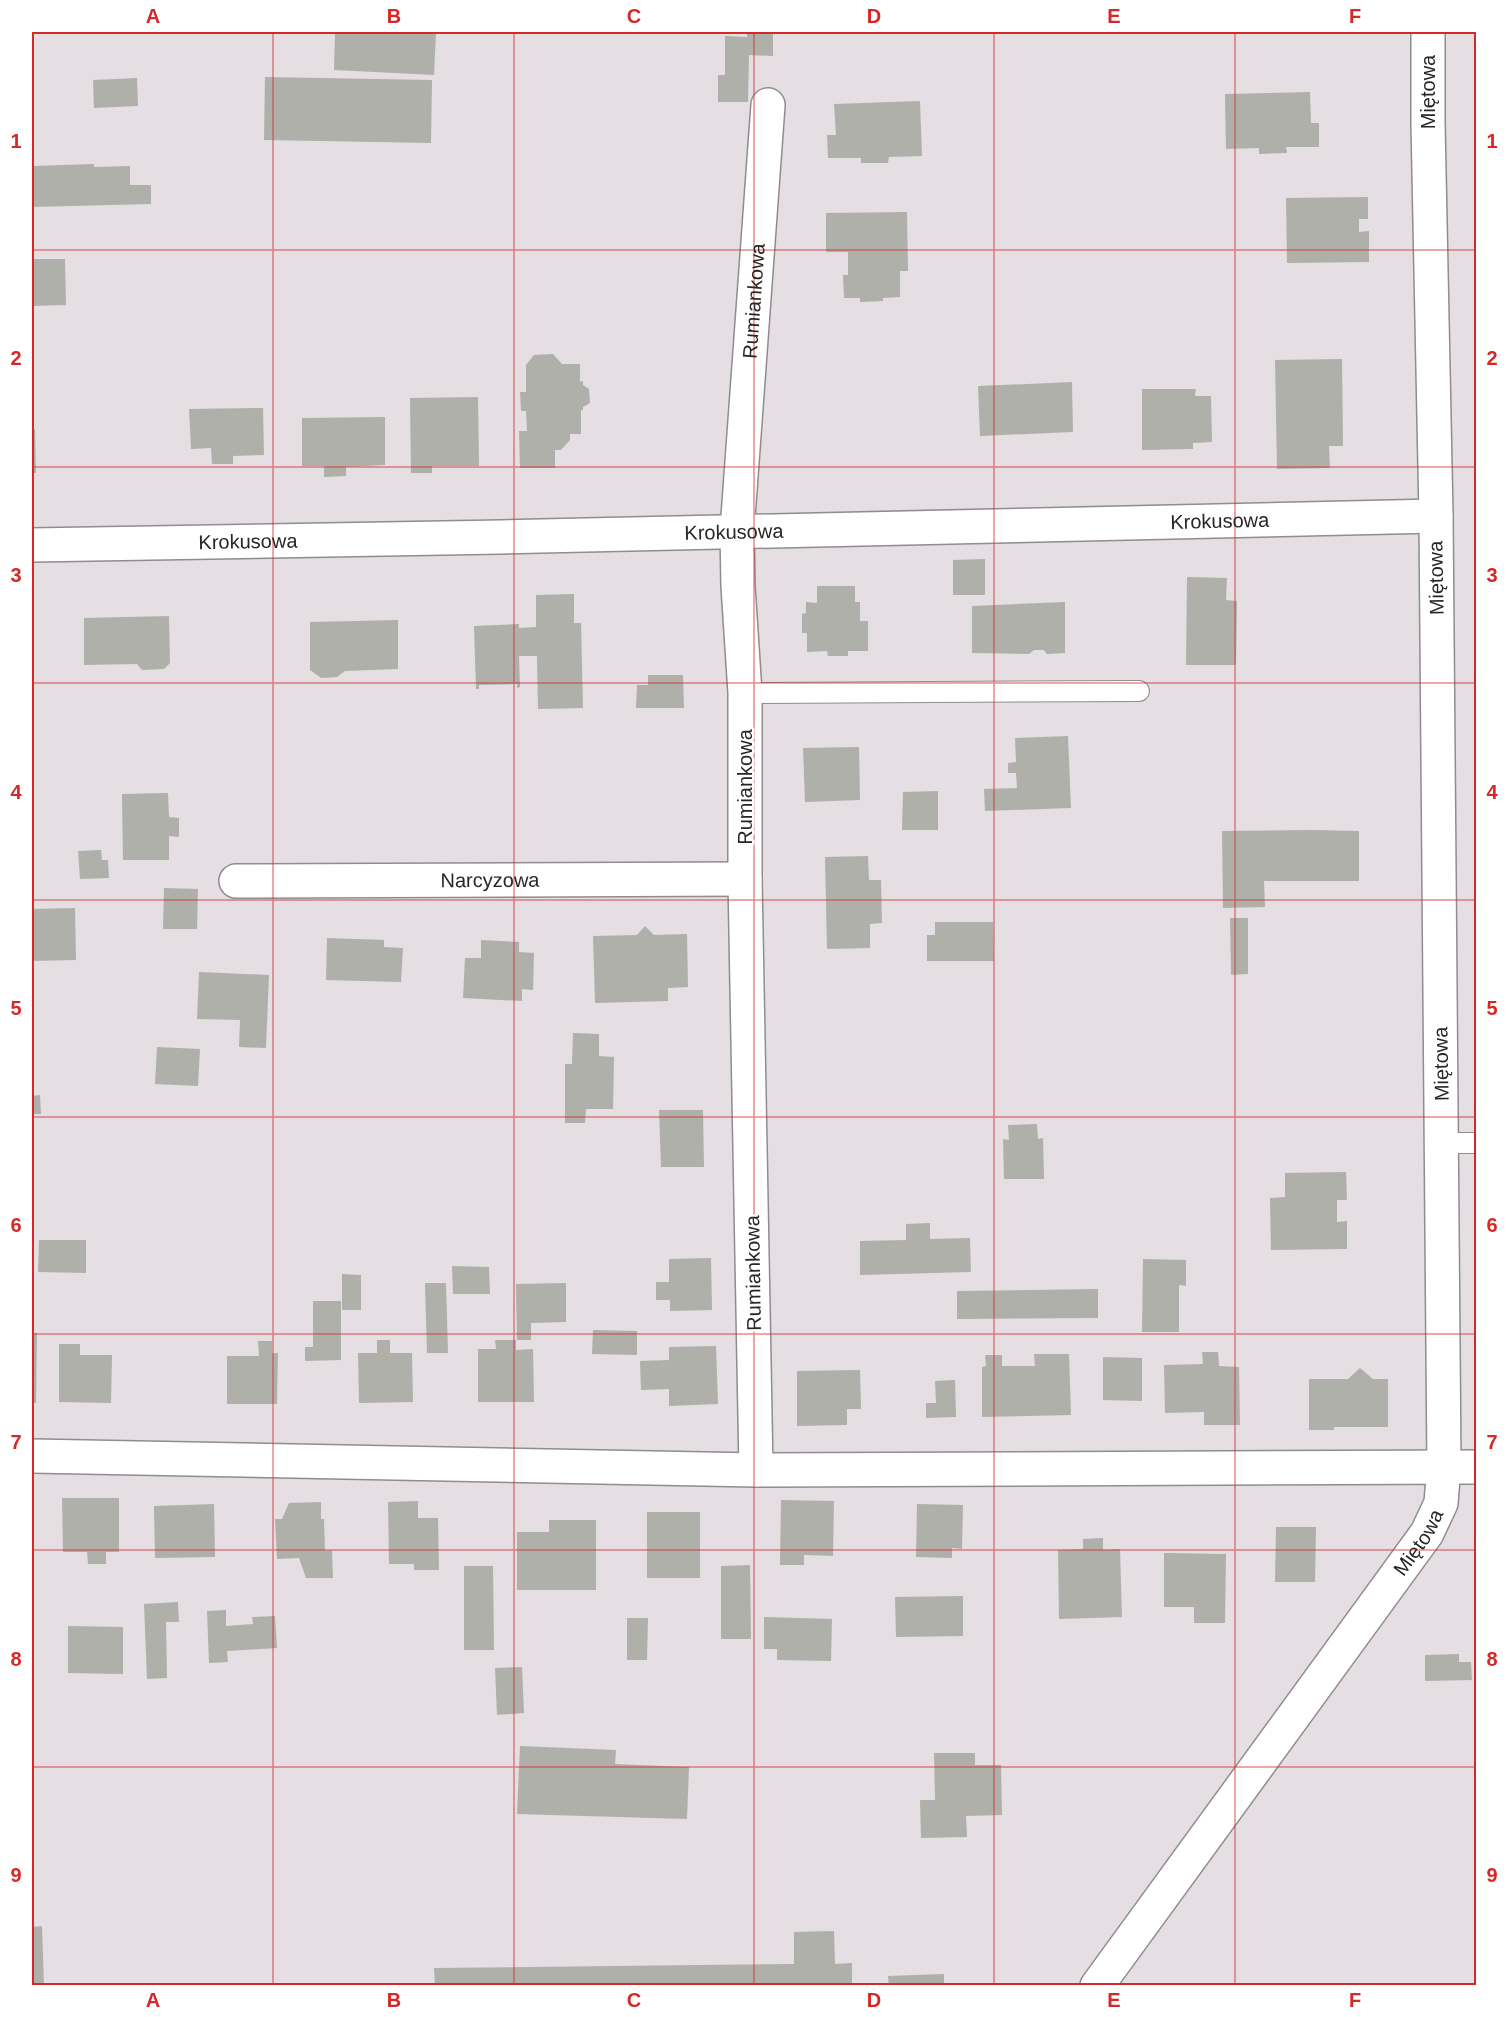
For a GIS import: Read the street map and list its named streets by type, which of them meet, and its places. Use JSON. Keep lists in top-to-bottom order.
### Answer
{
  "streets": {
    "street": [
      "Miętowa",
      "Rumiankowa",
      "Krokusowa",
      "Narcyzowa"
    ]
  },
  "crossings": [
    ["Miętowa", "Krokusowa"],
    ["Rumiankowa", "Krokusowa"],
    ["Rumiankowa", "Narcyzowa"]
  ],
  "grid": {
    "columns": [
      "A",
      "B",
      "C",
      "D",
      "E",
      "F"
    ],
    "rows": [
      "1",
      "2",
      "3",
      "4",
      "5",
      "6",
      "7",
      "8",
      "9"
    ]
  }
}
